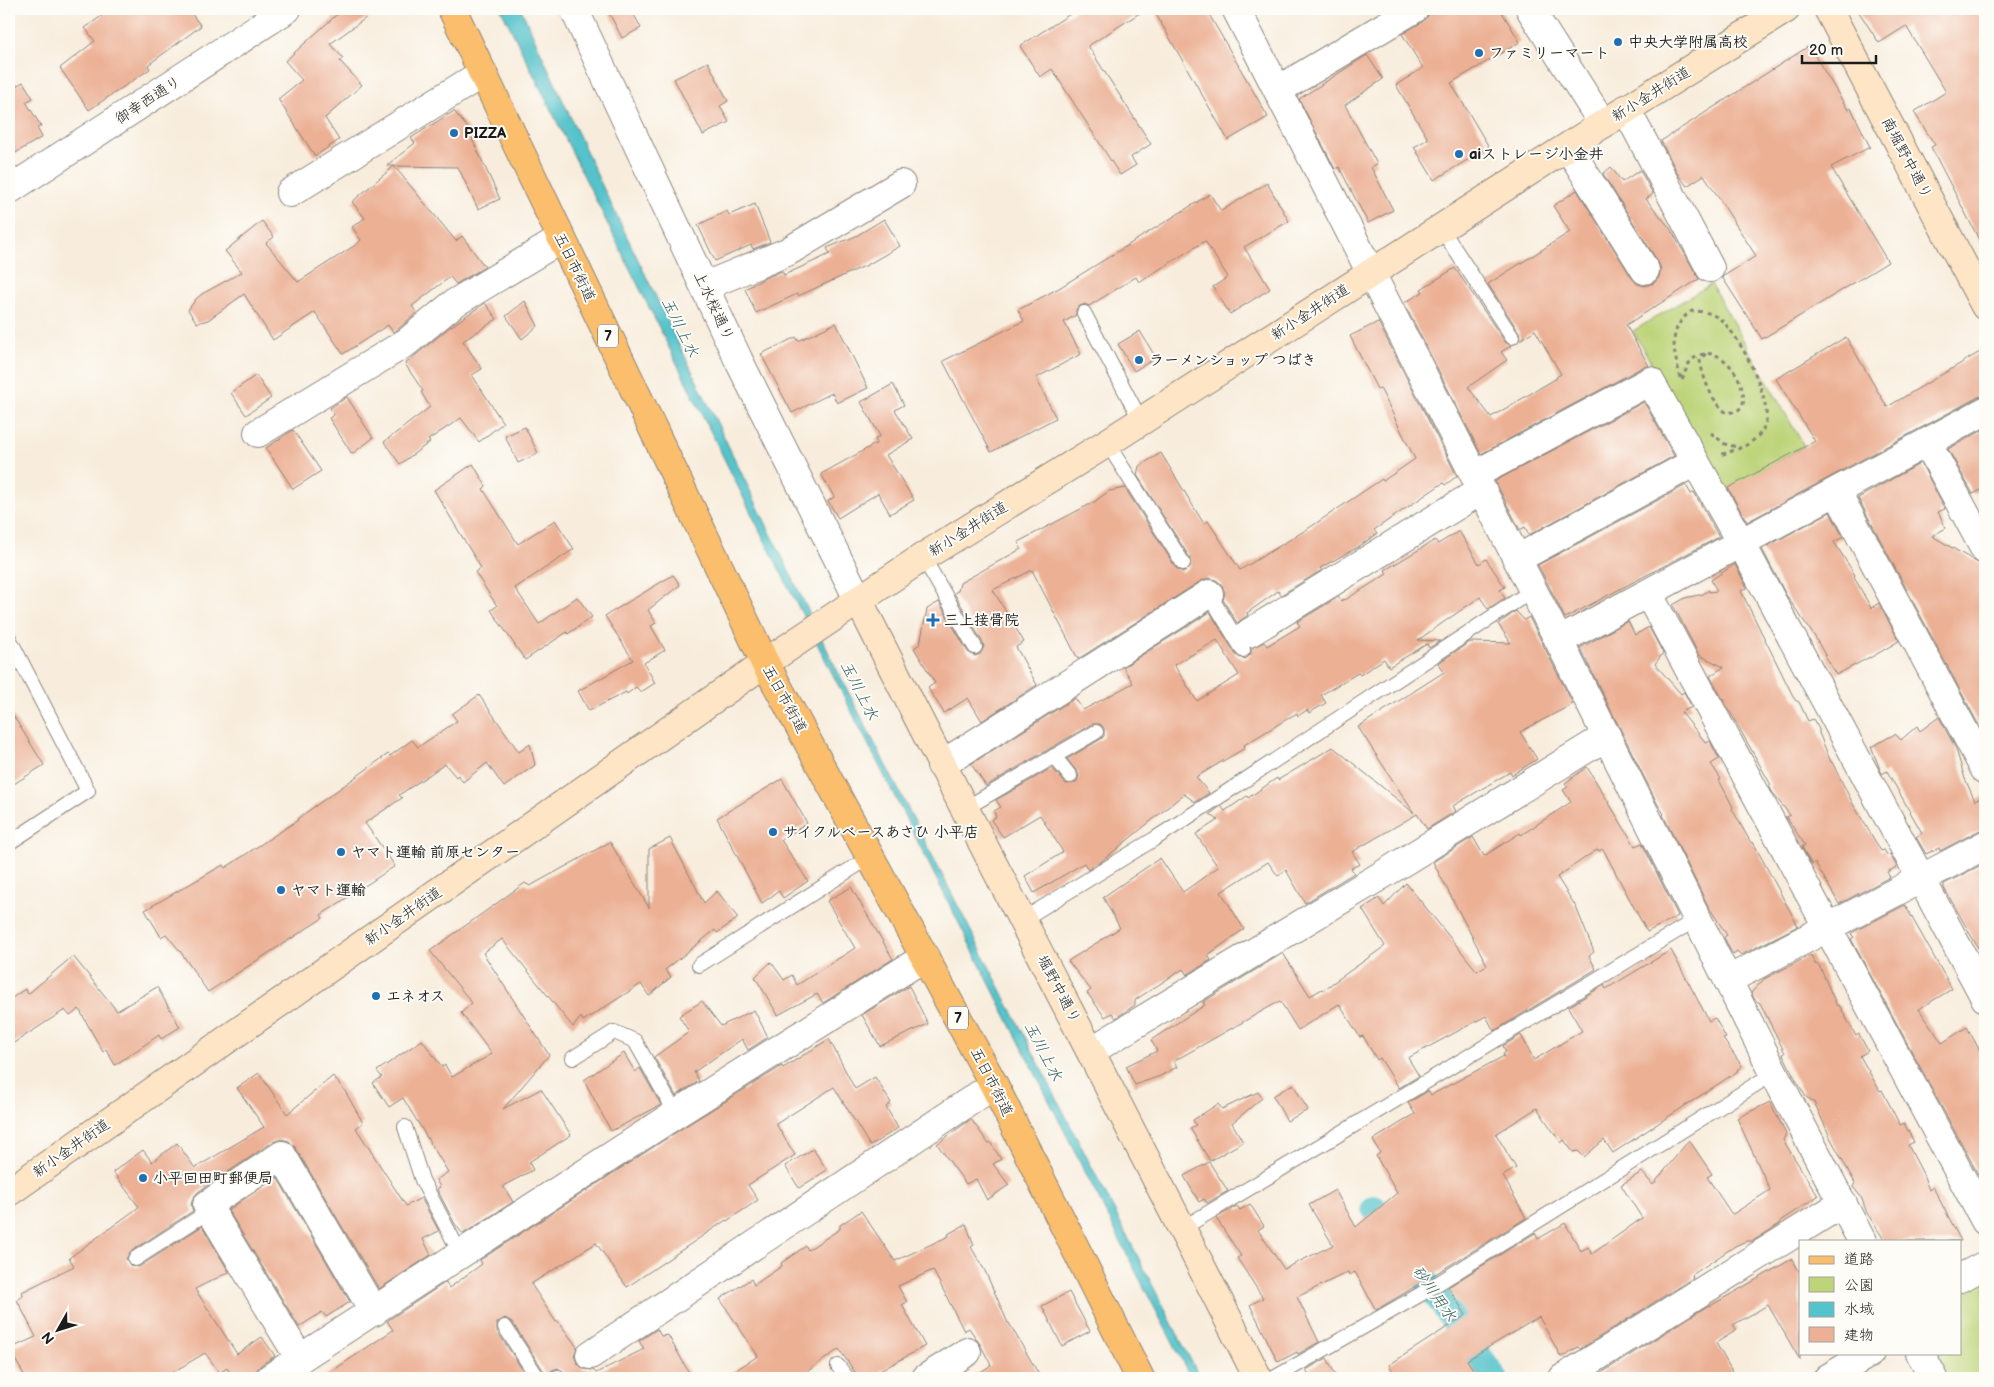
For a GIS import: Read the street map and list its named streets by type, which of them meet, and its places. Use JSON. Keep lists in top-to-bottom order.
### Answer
{
  "streets": {
    "main road": [
      "新小金井街道",
      "南堀野中通り",
      "五日市街道",
      "7",
      "堀野中通り"
    ],
    "street": ["御幸西通り", "上水桜通り"]
  },
  "crossings": [
    ["新小金井街道", "五日市街道"],
    ["新小金井街道", "上水桜通り"],
    ["新小金井街道", "堀野中通り"],
    ["上水桜通り", "堀野中通り"]
  ],
  "water": ["玉川上水", "砂川用水"],
  "places": {
    "other": [
      "中央大学附属高校",
      "ファミリーマート",
      "PIZZA",
      "aiストレージ小金井",
      "ラーメンショップ つばき",
      "サイクルベースあさひ 小平店",
      "ヤマト運輸 前原センター",
      "ヤマト運輸",
      "エネオス",
      "小平回田町郵便局"
    ],
    "health": ["三上接骨院"]
  },
  "legend": [
    "道路",
    "公園",
    "水域",
    "建物"
  ],
  "scale_bar": "20 m",
  "north": "bottom left"
}
